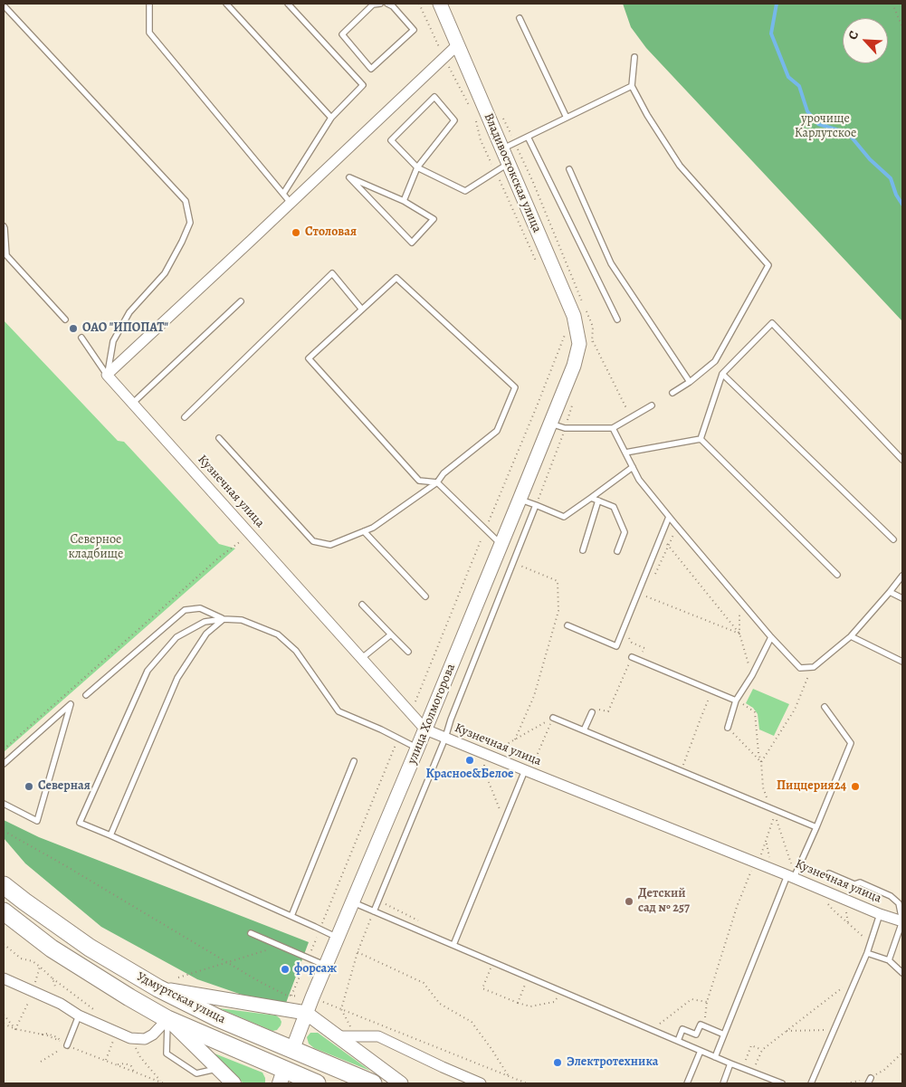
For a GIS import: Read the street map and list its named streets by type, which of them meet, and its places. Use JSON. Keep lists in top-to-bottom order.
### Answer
{
  "streets": {
    "main road": ["улица Холмогорова", "Удмуртская улица"],
    "street": ["Владивостокская улица", "Кузнечная улица"]
  },
  "crossings": [
    ["Владивостокская улица", "улица Холмогорова"],
    ["Кузнечная улица", "улица Холмогорова"],
    ["улица Холмогорова", "Удмуртская улица"]
  ],
  "parks": ["урочище Карлутское", "Северное кладбище"],
  "places": [
    "Столовая",
    "ОАО \"ИПОПАТ\"",
    "Красное&Белое",
    "Северная",
    "Пиццерия24",
    "Детский сад № 257",
    "форсаж",
    "Электротехника"
  ],
  "north": "top left"
}
